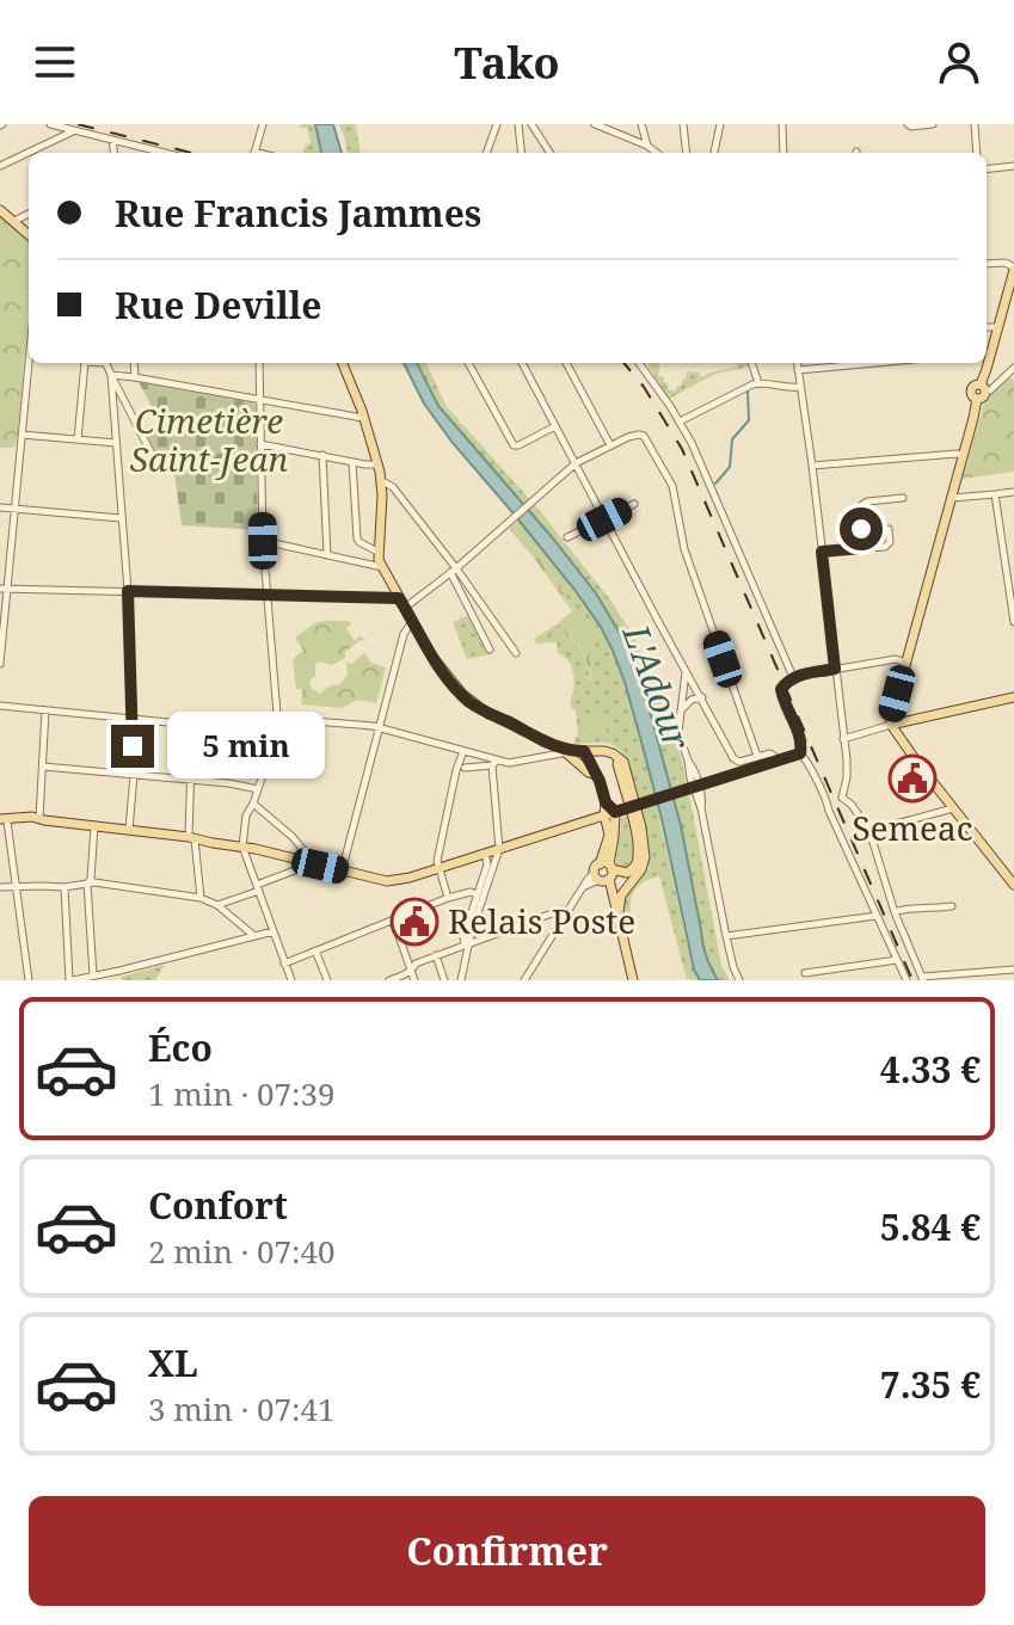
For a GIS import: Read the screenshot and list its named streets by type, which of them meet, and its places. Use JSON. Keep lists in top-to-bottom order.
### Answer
{
  "water": ["L'Adour"],
  "parks": ["Cimetière Saint-Jean"],
  "places": {
    "public building": ["Semeac", "Relais Poste"]
  },
  "page": {
    "header": "Tako",
    "banner": ["Rue Francis Jammes", "Rue Deville"],
    "bubble": "5 min",
    "list": [
      {
        "name": "Éco",
        "note": "1 min · 07:39",
        "value": "4.33 €"
      },
      {
        "name": "Confort",
        "note": "2 min · 07:40",
        "value": "5.84 €"
      },
      {
        "name": "XL",
        "note": "3 min · 07:41",
        "value": "7.35 €"
      }
    ],
    "buttons": "Confirmer"
  }
}
